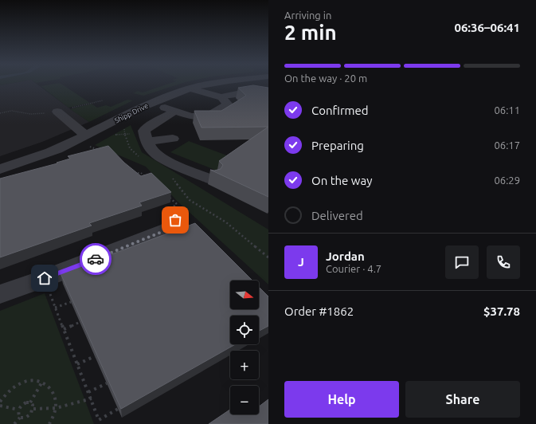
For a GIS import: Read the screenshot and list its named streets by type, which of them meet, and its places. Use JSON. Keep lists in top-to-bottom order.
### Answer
{
  "streets": {
    "street": ["Shipp Drive"]
  },
  "north": "right",
  "page": {
    "heading": ["2 min", "Arriving in", "06:36–06:41"],
    "panel": [
      "Jordan",
      "Courier · 4.7",
      "Order #1862",
      "$37.78"
    ],
    "bar": "On the way · 20 m",
    "list": [
      ["Confirmed", "06:11"],
      ["Preparing", "06:17"],
      ["On the way", "06:29"],
      "Delivered"
    ],
    "round": "J",
    "map_buttons": ["+", "−"],
    "buttons": ["Help", "Share"]
  }
}
